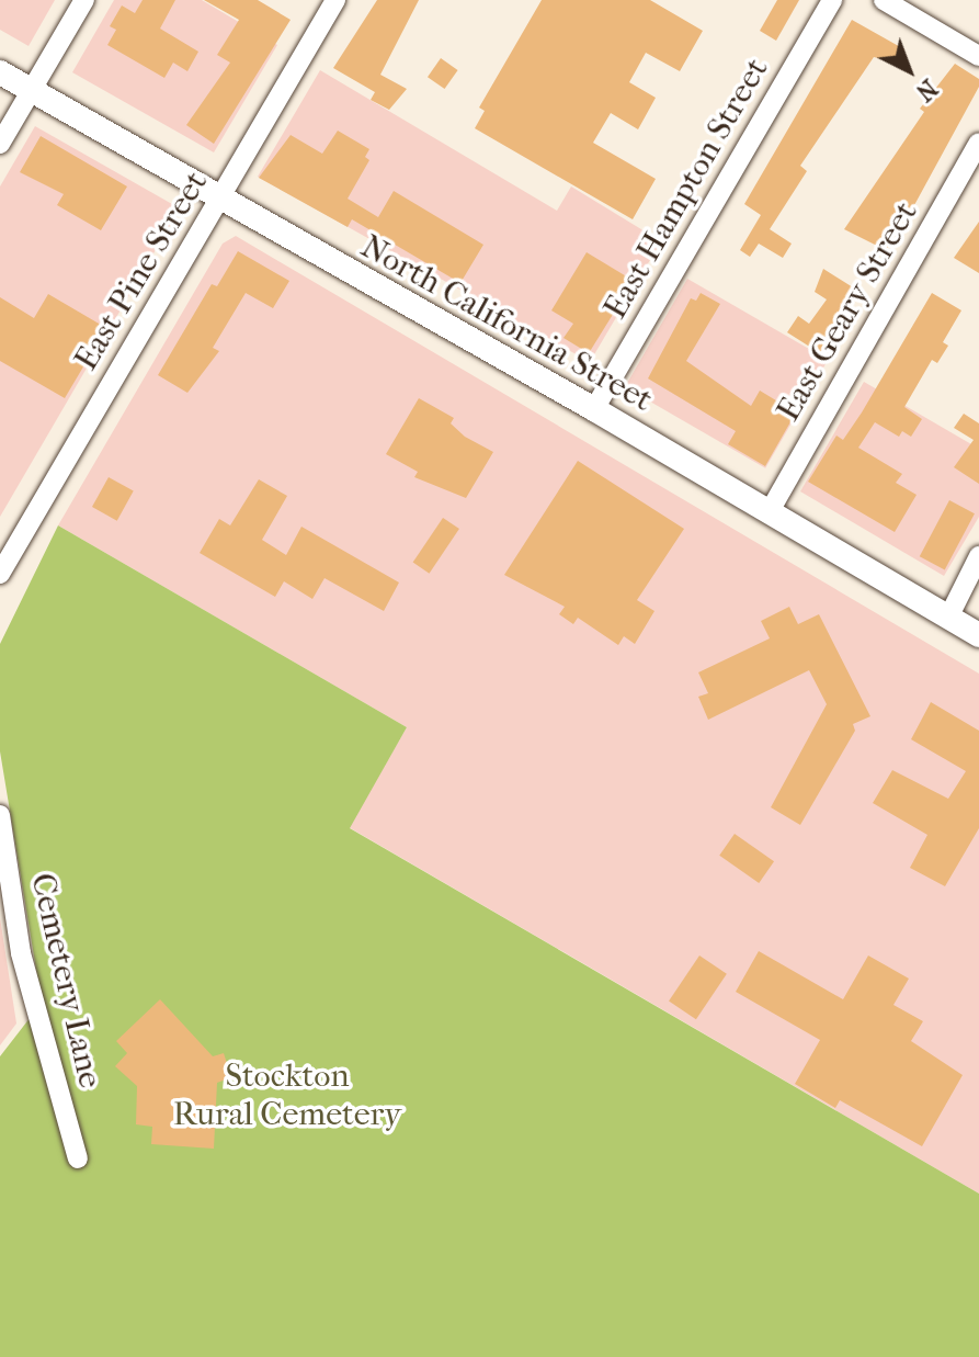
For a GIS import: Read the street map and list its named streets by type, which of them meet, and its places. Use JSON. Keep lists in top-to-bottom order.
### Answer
{
  "streets": {
    "street": [
      "East Hampton Street",
      "East Pine Street",
      "East Geary Street",
      "North California Street",
      "Cemetery Lane"
    ]
  },
  "crossings": [
    ["East Hampton Street", "North California Street"],
    ["East Pine Street", "North California Street"],
    ["East Geary Street", "North California Street"]
  ],
  "parks": ["Stockton Rural Cemetery"],
  "north": "bottom right"
}
